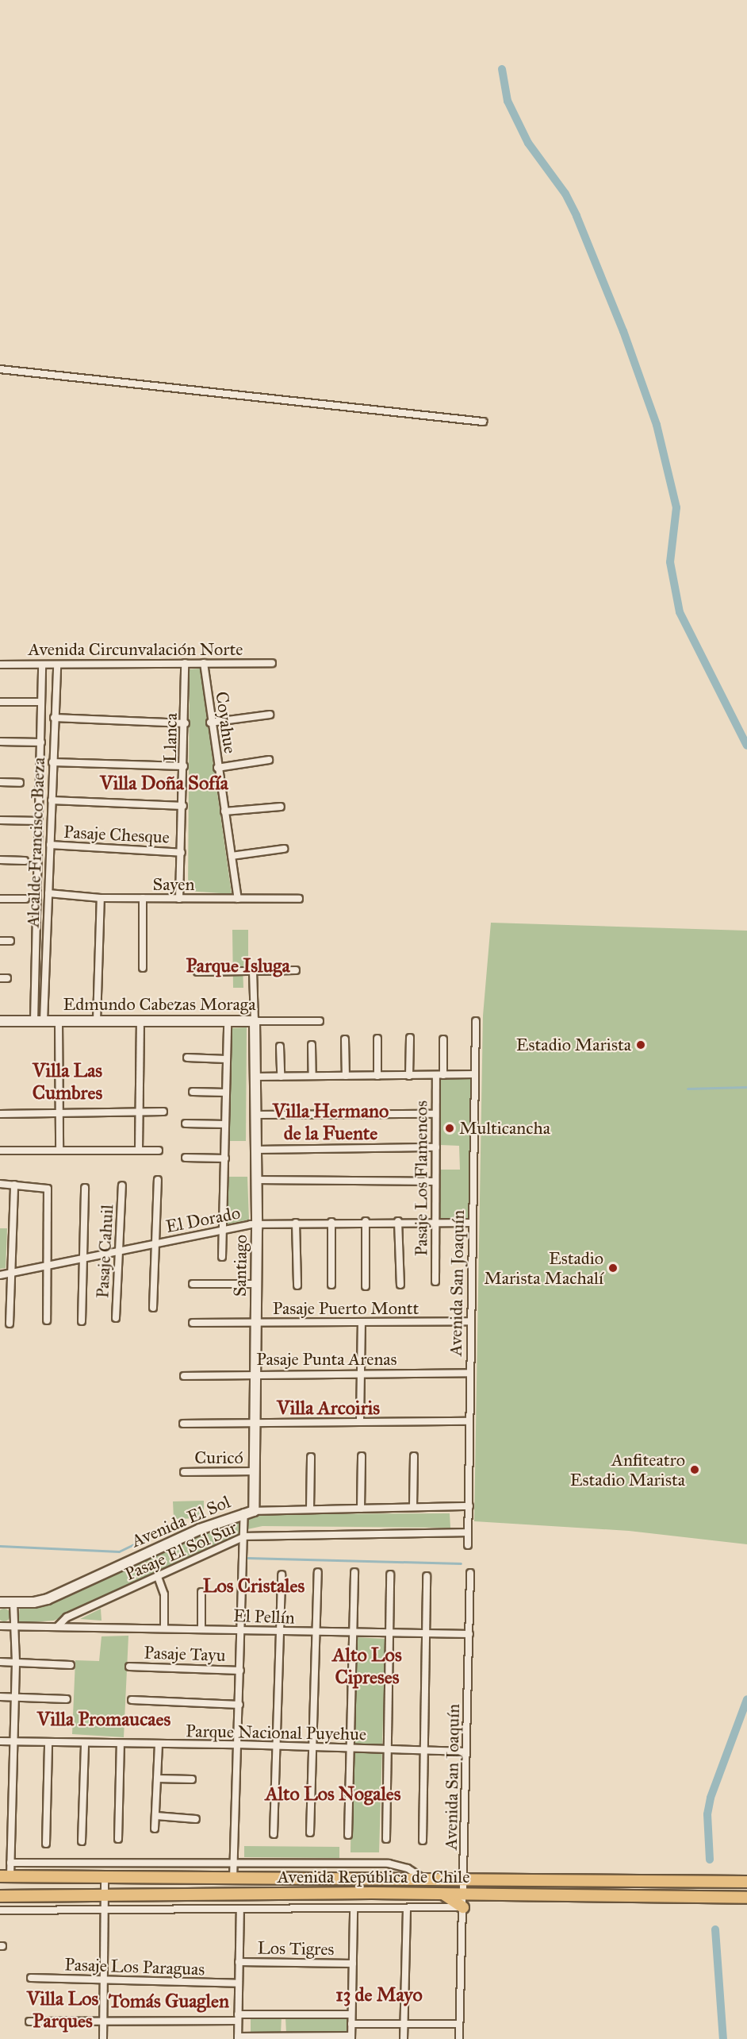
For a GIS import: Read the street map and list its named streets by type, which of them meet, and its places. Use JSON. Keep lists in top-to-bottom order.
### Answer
{
  "streets": {
    "main road": ["Avenida República de Chile"],
    "street": [
      "Avenida Circunvalación Norte",
      "Coyahue",
      "Llanca",
      "Pasaje Chesque",
      "Alcalde Francisco Baeza",
      "Sayen",
      "Edmundo Cabezas Moraga",
      "Pasaje Los Flamencos",
      "El Dorado",
      "Pasaje Cahuil",
      "Santiago",
      "Avenida San Joaquín",
      "Pasaje Puerto Montt",
      "Pasaje Punta Arenas",
      "Curicó",
      "Avenida El Sol",
      "Pasaje El Sol Sur",
      "El Pellín",
      "Pasaje Tayu",
      "Parque Nacional Puyehue",
      "Los Tigres",
      "Pasaje Los Paraguas"
    ]
  },
  "crossings": [
    ["Avenida Circunvalación Norte", "Coyahue"],
    ["Avenida Circunvalación Norte", "Llanca"],
    ["Avenida Circunvalación Norte", "Alcalde Francisco Baeza"],
    ["Coyahue", "Sayen"],
    ["Llanca", "Pasaje Chesque"],
    ["Llanca", "Sayen"],
    ["Pasaje Chesque", "Alcalde Francisco Baeza"],
    ["Alcalde Francisco Baeza", "Sayen"],
    ["Alcalde Francisco Baeza", "Edmundo Cabezas Moraga"],
    ["Edmundo Cabezas Moraga", "Santiago"],
    ["Pasaje Los Flamencos", "El Dorado"],
    ["El Dorado", "Pasaje Cahuil"],
    ["El Dorado", "Santiago"],
    ["El Dorado", "Avenida San Joaquín"],
    ["Santiago", "Pasaje Puerto Montt"],
    ["Santiago", "Pasaje Punta Arenas"],
    ["Santiago", "Curicó"],
    ["Santiago", "Avenida El Sol"],
    ["Avenida San Joaquín", "Pasaje Puerto Montt"],
    ["Avenida San Joaquín", "Pasaje Punta Arenas"],
    ["Avenida San Joaquín", "Avenida El Sol"],
    ["Avenida San Joaquín", "Pasaje El Sol Sur"],
    ["Avenida San Joaquín", "El Pellín"],
    ["Avenida San Joaquín", "Parque Nacional Puyehue"],
    ["Avenida San Joaquín", "Avenida República de Chile"],
    ["Pasaje El Sol Sur", "El Pellín"]
  ],
  "districts": [
    "Villa Doña Sofía",
    "Parque Isluga",
    "Villa Las Cumbres",
    "Villa Hermano de la Fuente",
    "Villa Arcoiris",
    "Los Cristales",
    "Alto Los Cipreses",
    "Villa Promaucaes",
    "Alto Los Nogales",
    "13 de Mayo",
    "Villa Los Parques",
    "Tomás Guaglen"
  ],
  "places": [
    "Estadio Marista",
    "Multicancha",
    "Estadio Marista Machalí",
    "Anfiteatro Estadio Marista"
  ]
}
